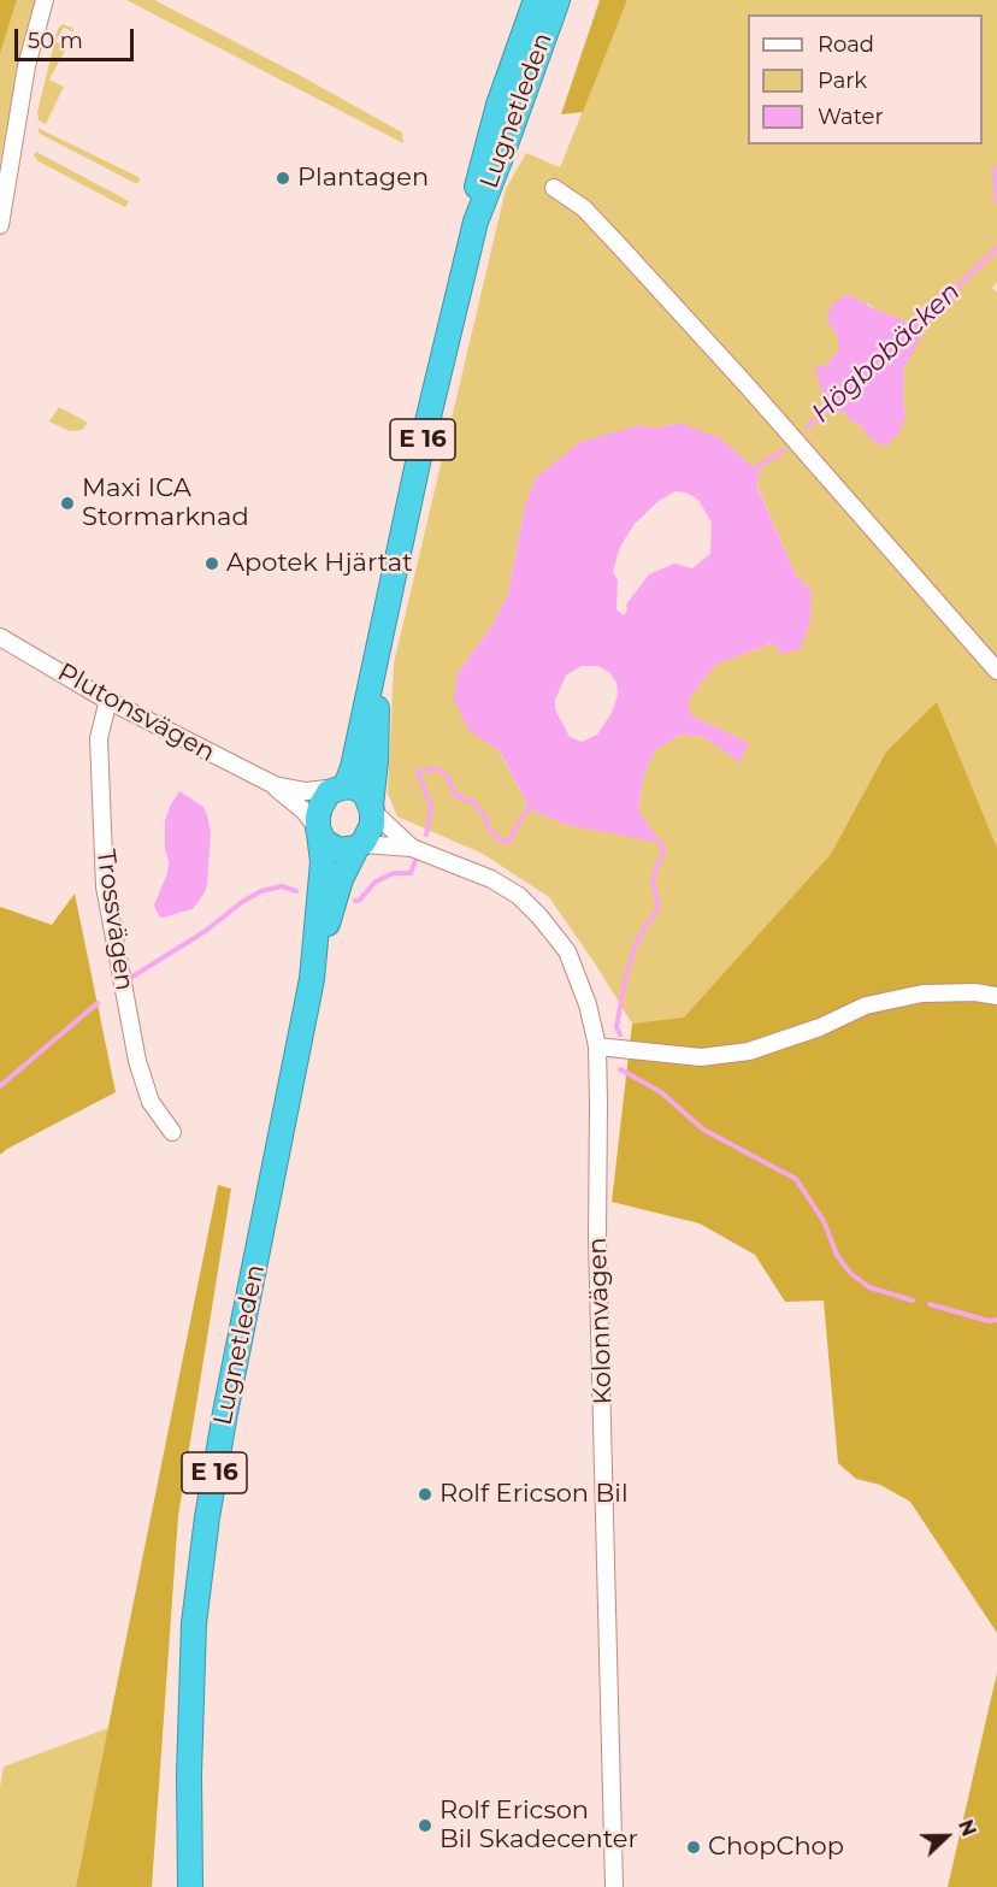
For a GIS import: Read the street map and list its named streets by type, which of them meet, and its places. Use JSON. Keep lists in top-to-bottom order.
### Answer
{
  "streets": {
    "highway": ["Lugnetleden", "E 16"],
    "street": ["Plutonsvägen", "Trossvägen", "Kolonnvägen"]
  },
  "crossings": [
    ["Lugnetleden", "E 16"],
    ["Lugnetleden", "Plutonsvägen"],
    ["Lugnetleden", "Kolonnvägen"],
    ["E 16", "Plutonsvägen"],
    ["E 16", "Kolonnvägen"],
    ["Plutonsvägen", "Trossvägen"],
    ["Plutonsvägen", "Kolonnvägen"]
  ],
  "water": ["Högbobäcken"],
  "places": [
    "Plantagen",
    "Maxi ICA Stormarknad",
    "Apotek Hjärtat",
    "Rolf Ericson Bil",
    "Rolf Ericson Bil Skadecenter",
    "ChopChop"
  ],
  "legend": ["Road", "Park", "Water"],
  "scale_bar": "50 m",
  "north": "right"
}
